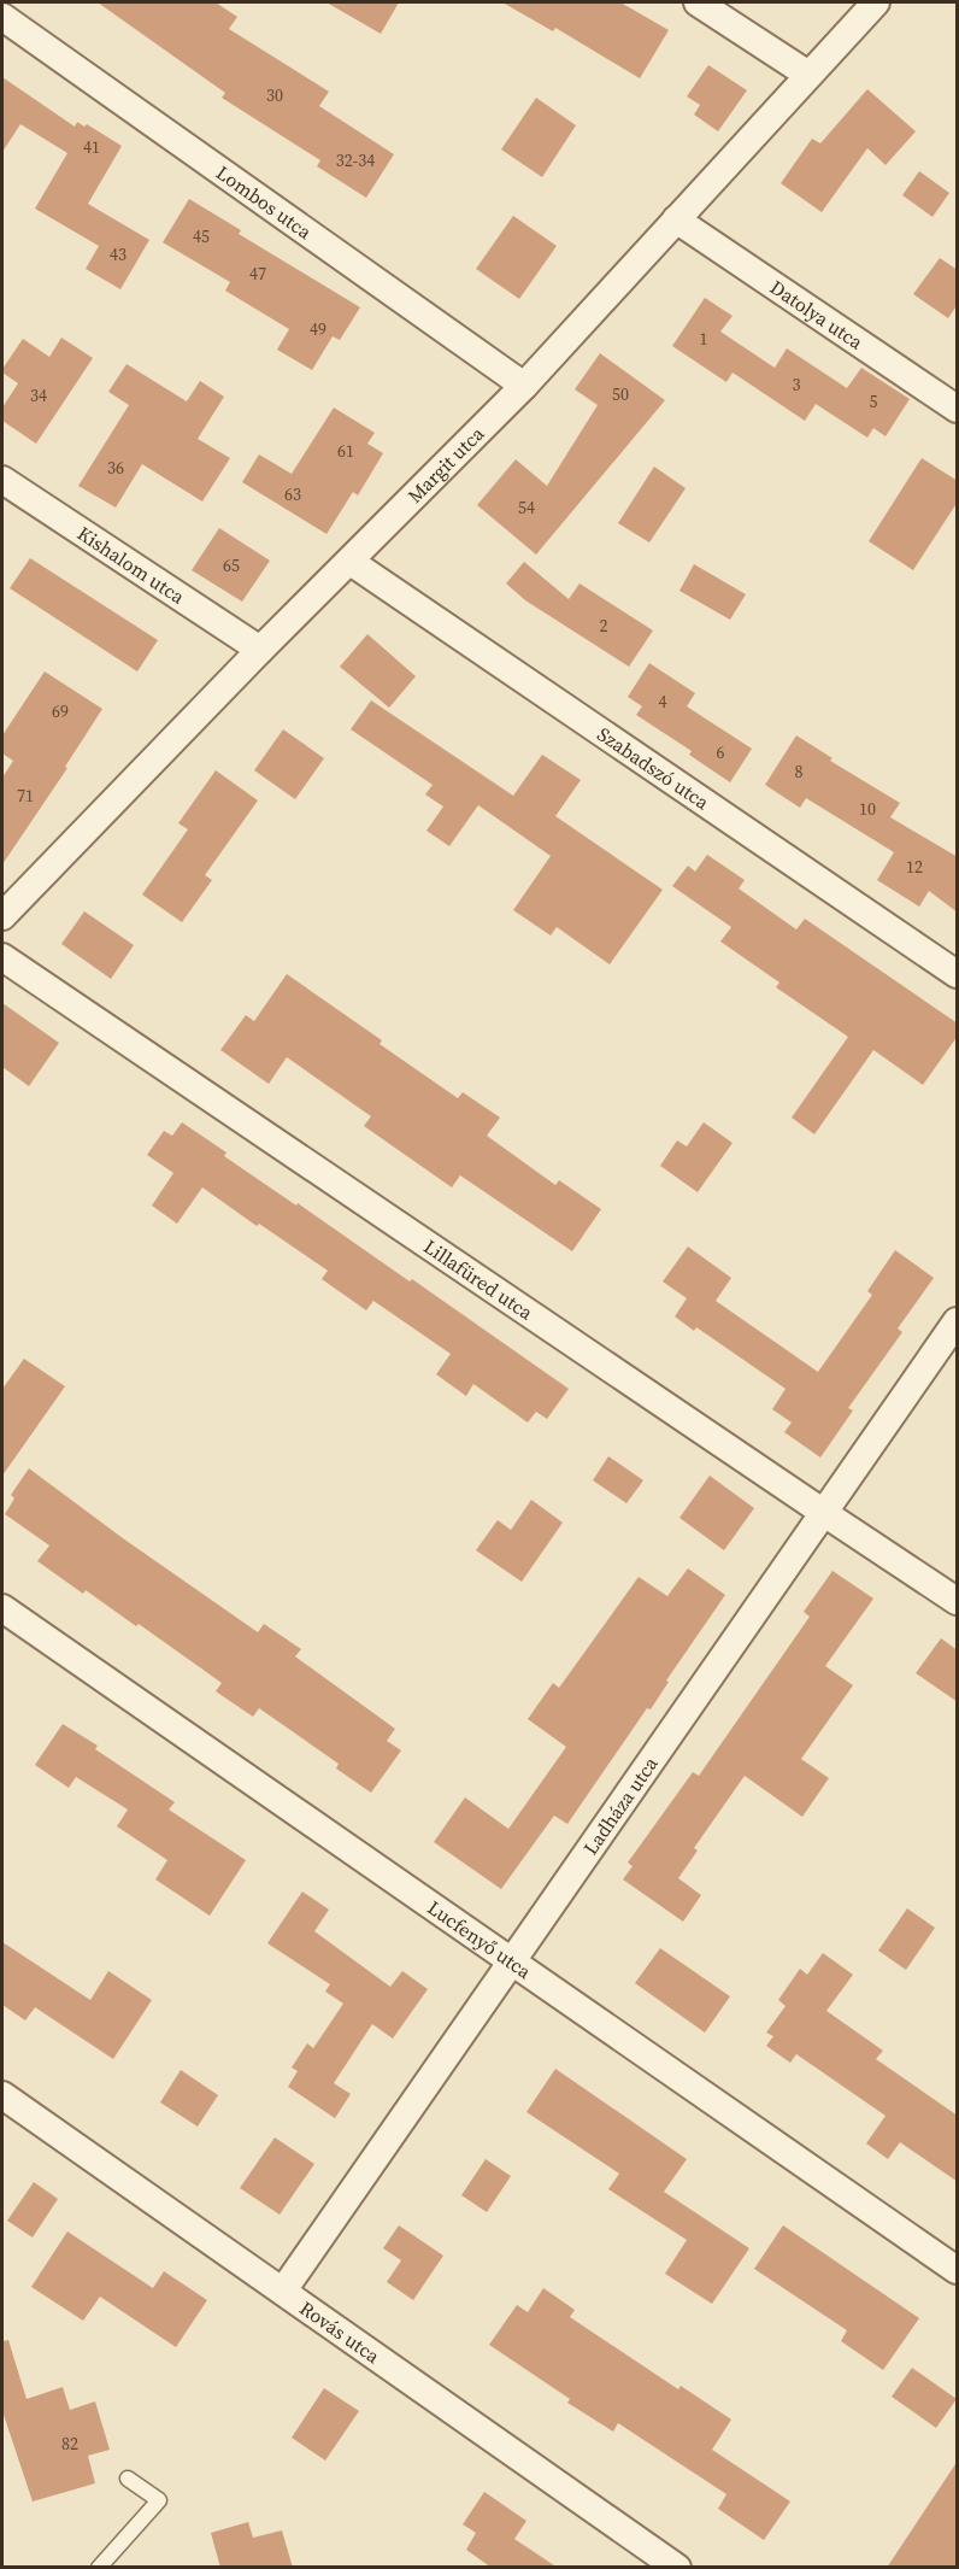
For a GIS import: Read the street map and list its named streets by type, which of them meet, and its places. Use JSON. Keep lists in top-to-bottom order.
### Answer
{
  "streets": {
    "street": [
      "Lombos utca",
      "Datolya utca",
      "Margit utca",
      "Kishalom utca",
      "Szabadszó utca",
      "Lillafüred utca",
      "Ladháza utca",
      "Lucfenyő utca",
      "Rovás utca"
    ]
  },
  "crossings": [
    ["Lombos utca", "Margit utca"],
    ["Datolya utca", "Margit utca"],
    ["Margit utca", "Kishalom utca"],
    ["Margit utca", "Szabadszó utca"],
    ["Lillafüred utca", "Ladháza utca"],
    ["Ladháza utca", "Lucfenyő utca"],
    ["Ladháza utca", "Rovás utca"]
  ],
  "house_numbers": [
    "30",
    "41",
    "32-34",
    "45",
    "43",
    "47",
    "49",
    "1",
    "3",
    "50",
    "34",
    "5",
    "61",
    "36",
    "63",
    "54",
    "65",
    "2",
    "4",
    "69",
    "6",
    "8",
    "71",
    "10",
    "12",
    "82"
  ]
}
